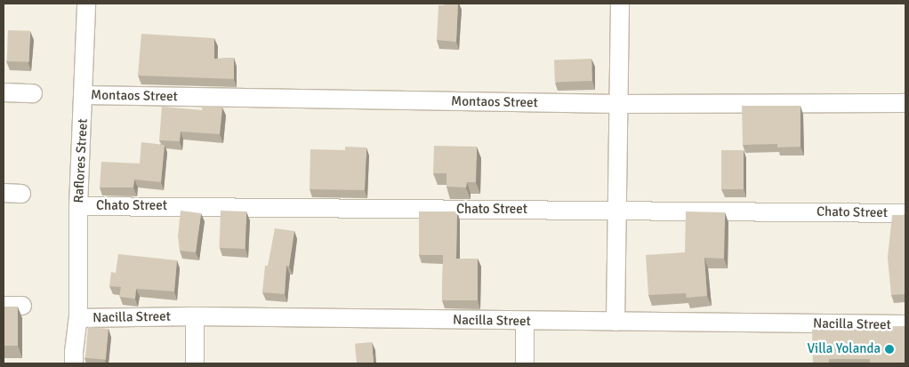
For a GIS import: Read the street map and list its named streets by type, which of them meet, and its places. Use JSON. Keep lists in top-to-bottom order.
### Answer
{
  "streets": {
    "street": [
      "Montaos Street",
      "Raflores Street",
      "Chato Street",
      "Nacilla Street"
    ]
  },
  "crossings": [
    ["Montaos Street", "Raflores Street"],
    ["Raflores Street", "Chato Street"],
    ["Raflores Street", "Nacilla Street"]
  ],
  "places": ["Villa Yolanda"]
}
